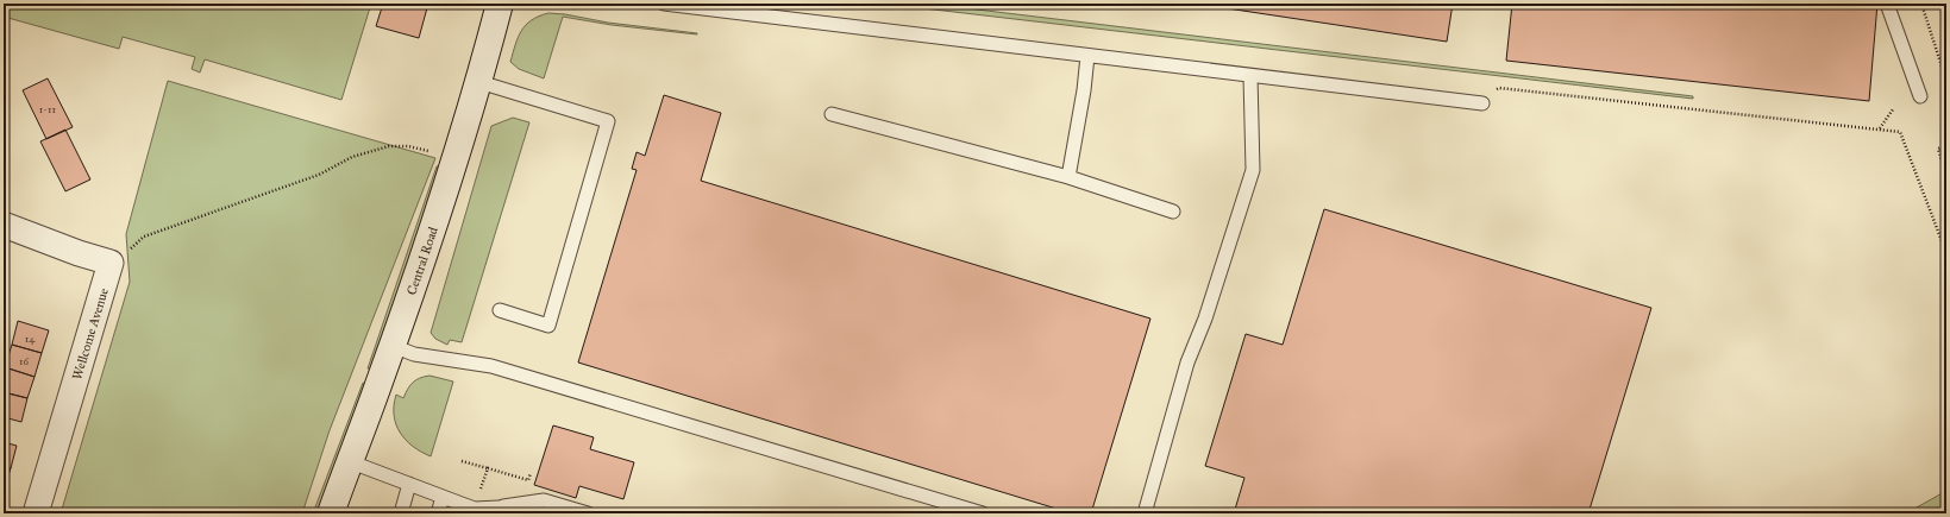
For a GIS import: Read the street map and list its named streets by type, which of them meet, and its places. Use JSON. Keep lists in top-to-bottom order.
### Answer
{
  "streets": {
    "street": ["Central Road", "Wellcome Avenue"]
  },
  "house_numbers": ["1-11", "14", "16"]
}
